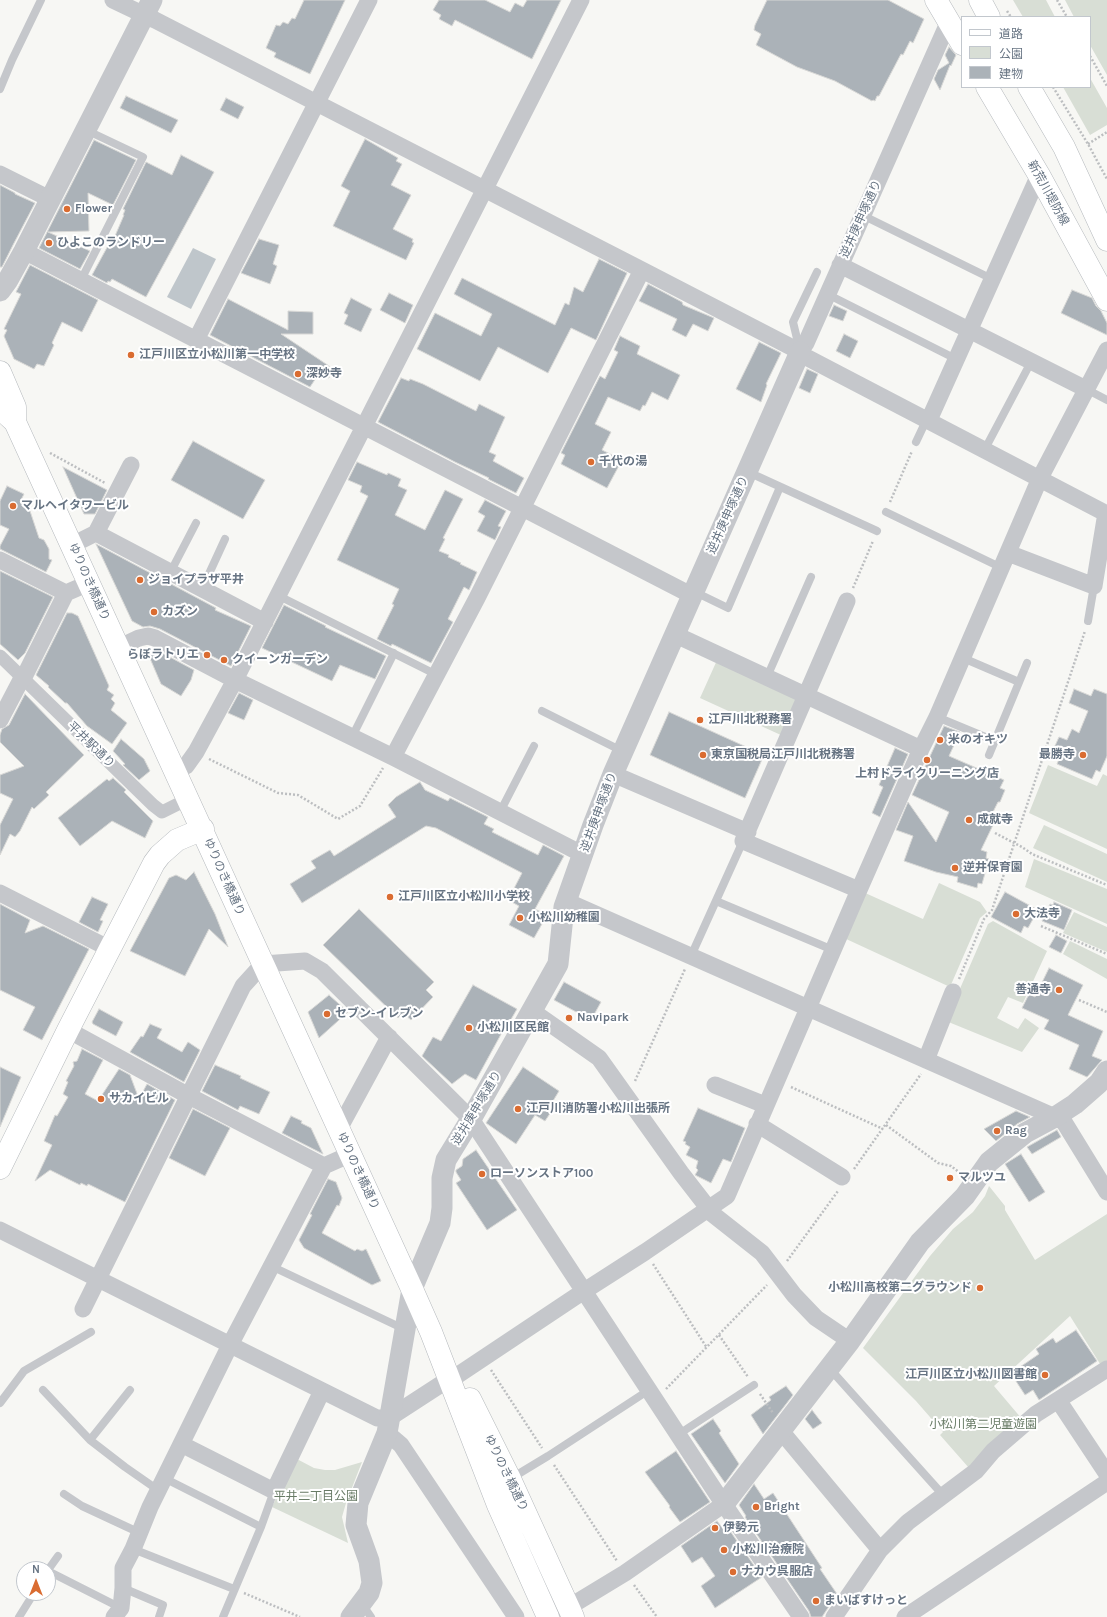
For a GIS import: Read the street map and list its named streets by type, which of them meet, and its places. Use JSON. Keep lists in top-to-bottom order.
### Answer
{
  "streets": {
    "main road": ["新荒川堤防線", "ゆりのき橋通り"],
    "street": ["逆井庚申塚通り", "平井駅通り"]
  },
  "crossings": [
    ["逆井庚申塚通り", "ゆりのき橋通り"],
    ["ゆりのき橋通り", "平井駅通り"]
  ],
  "parks": ["小松川第二児童遊園", "平井二丁目公園"],
  "places": [
    "Flower",
    "ひよこのランドリー",
    "江戸川区立小松川第一中学校",
    "深妙寺",
    "千代の湯",
    "マルヘイタワービル",
    "ジョイプラザ平井",
    "カズン",
    "らぼラトリエ",
    "クイーンガーデン",
    "江戸川北税務署",
    "米のオキツ",
    "東京国税局江戸川北税務署",
    "最勝寺",
    "上村ドライクリーニング店",
    "成就寺",
    "逆井保育園",
    "江戸川区立小松川小学校",
    "大法寺",
    "小松川幼稚園",
    "善通寺",
    "セブン-イレブン",
    "Navipark",
    "小松川区民館",
    "サカイビル",
    "江戸川消防署小松川出張所",
    "Rag",
    "ローソンストア100",
    "マルツユ",
    "小松川高校第二グラウンド",
    "江戸川区立小松川図書館",
    "Bright",
    "伊勢元",
    "小松川治療院",
    "ナカウ呉服店",
    "まいばすけっと"
  ],
  "legend": ["道路", "公園", "建物"],
  "north": "top"
}
